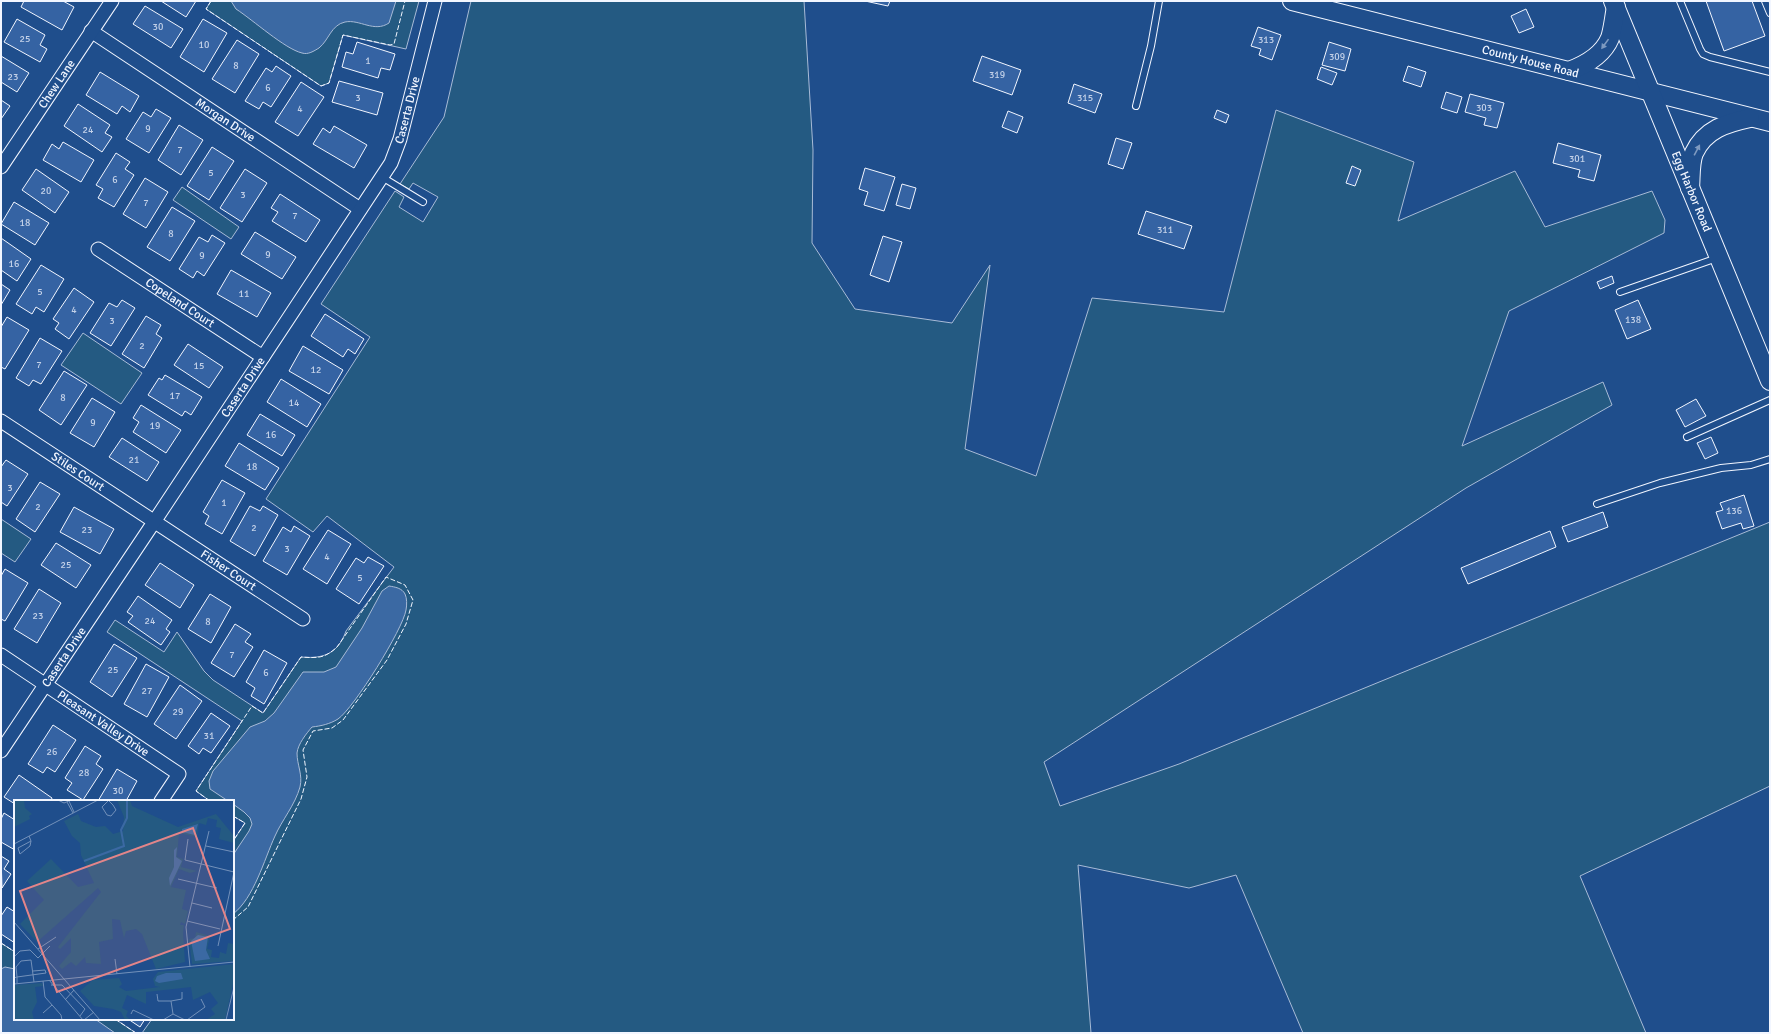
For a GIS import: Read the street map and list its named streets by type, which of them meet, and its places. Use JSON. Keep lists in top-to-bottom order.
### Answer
{
  "streets": {
    "main road": ["County House Road", "Egg Harbor Road"],
    "street": [
      "Chew Lane",
      "Caserta Drive",
      "Morgan Drive",
      "Copeland Court",
      "Stiles Court",
      "Fisher Court",
      "Pleasant Valley Drive"
    ]
  },
  "crossings": [
    ["County House Road", "Egg Harbor Road"],
    ["Chew Lane", "Morgan Drive"],
    ["Caserta Drive", "Morgan Drive"],
    ["Caserta Drive", "Copeland Court"],
    ["Caserta Drive", "Stiles Court"],
    ["Caserta Drive", "Fisher Court"],
    ["Caserta Drive", "Pleasant Valley Drive"],
    ["Stiles Court", "Fisher Court"]
  ],
  "house_numbers": [
    "30",
    "25",
    "313",
    "10",
    "309",
    "1",
    "8",
    "319",
    "23",
    "6",
    "3",
    "315",
    "303",
    "4",
    "9",
    "24",
    "7",
    "301",
    "5",
    "6",
    "20",
    "3",
    "7",
    "7",
    "18",
    "311",
    "8",
    "9",
    "9",
    "16",
    "5",
    "11",
    "4",
    "138",
    "3",
    "2",
    "7",
    "15",
    "12",
    "17",
    "8",
    "14",
    "9",
    "19",
    "16",
    "21",
    "18",
    "3",
    "1",
    "2",
    "136",
    "2",
    "23",
    "3",
    "4",
    "25",
    "5",
    "23",
    "24",
    "8",
    "7",
    "25",
    "6",
    "27",
    "29",
    "31",
    "26",
    "28",
    "30"
  ]
}
